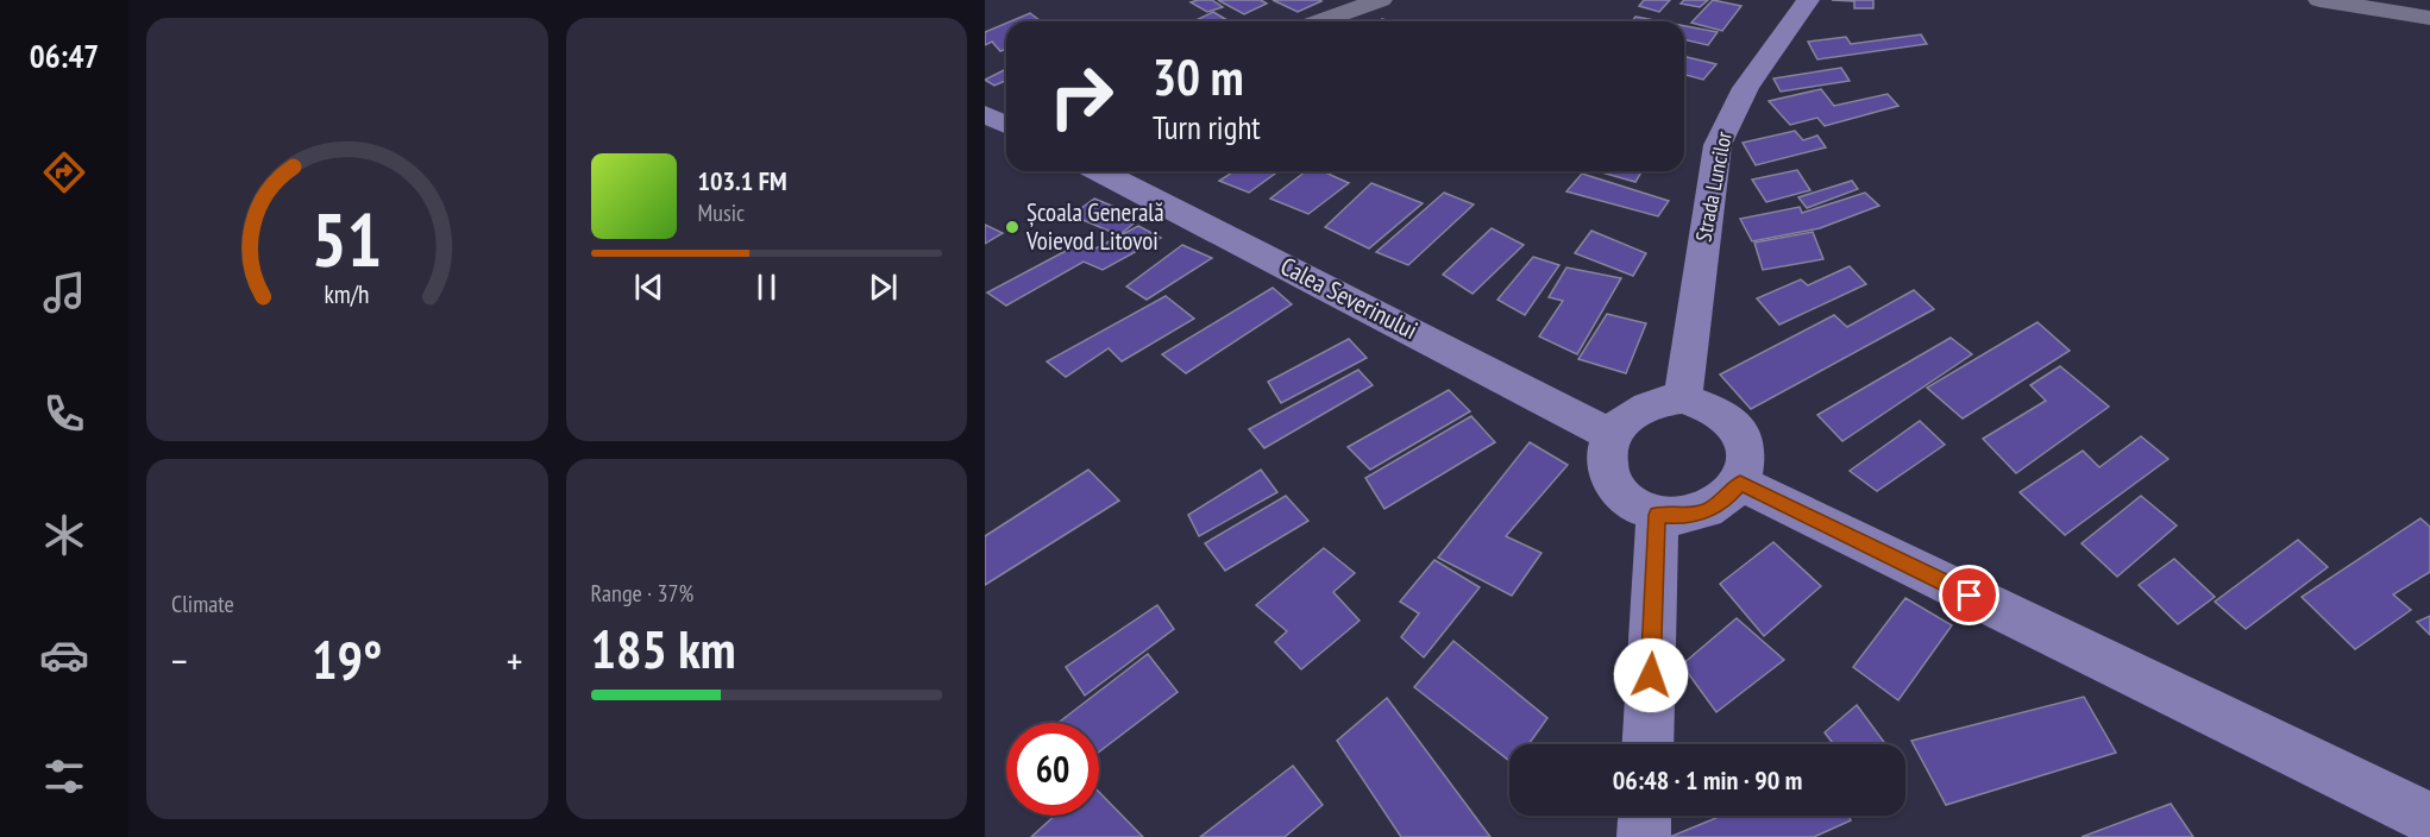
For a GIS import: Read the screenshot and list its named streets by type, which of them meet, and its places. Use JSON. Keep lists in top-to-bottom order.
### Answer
{
  "streets": {
    "main road": ["Strada Luncilor", "Calea Severinului"]
  },
  "crossings": [
    ["Strada Luncilor", "Calea Severinului"]
  ],
  "places": ["Școala Generală Voievod Litovoi"],
  "page": {
    "tabs": "06:47",
    "turn": ["30 m", "Turn right"],
    "song": ["103.1 FM", "Music"],
    "tile": [
      "Climate",
      ["Range · 37%", "185 km"]
    ],
    "heat": ["−", "19°", "+"],
    "limit": "60",
    "trip": "06:48 · 1 min · 90 m",
    "gauge": ["51", "km/h"]
  }
}
